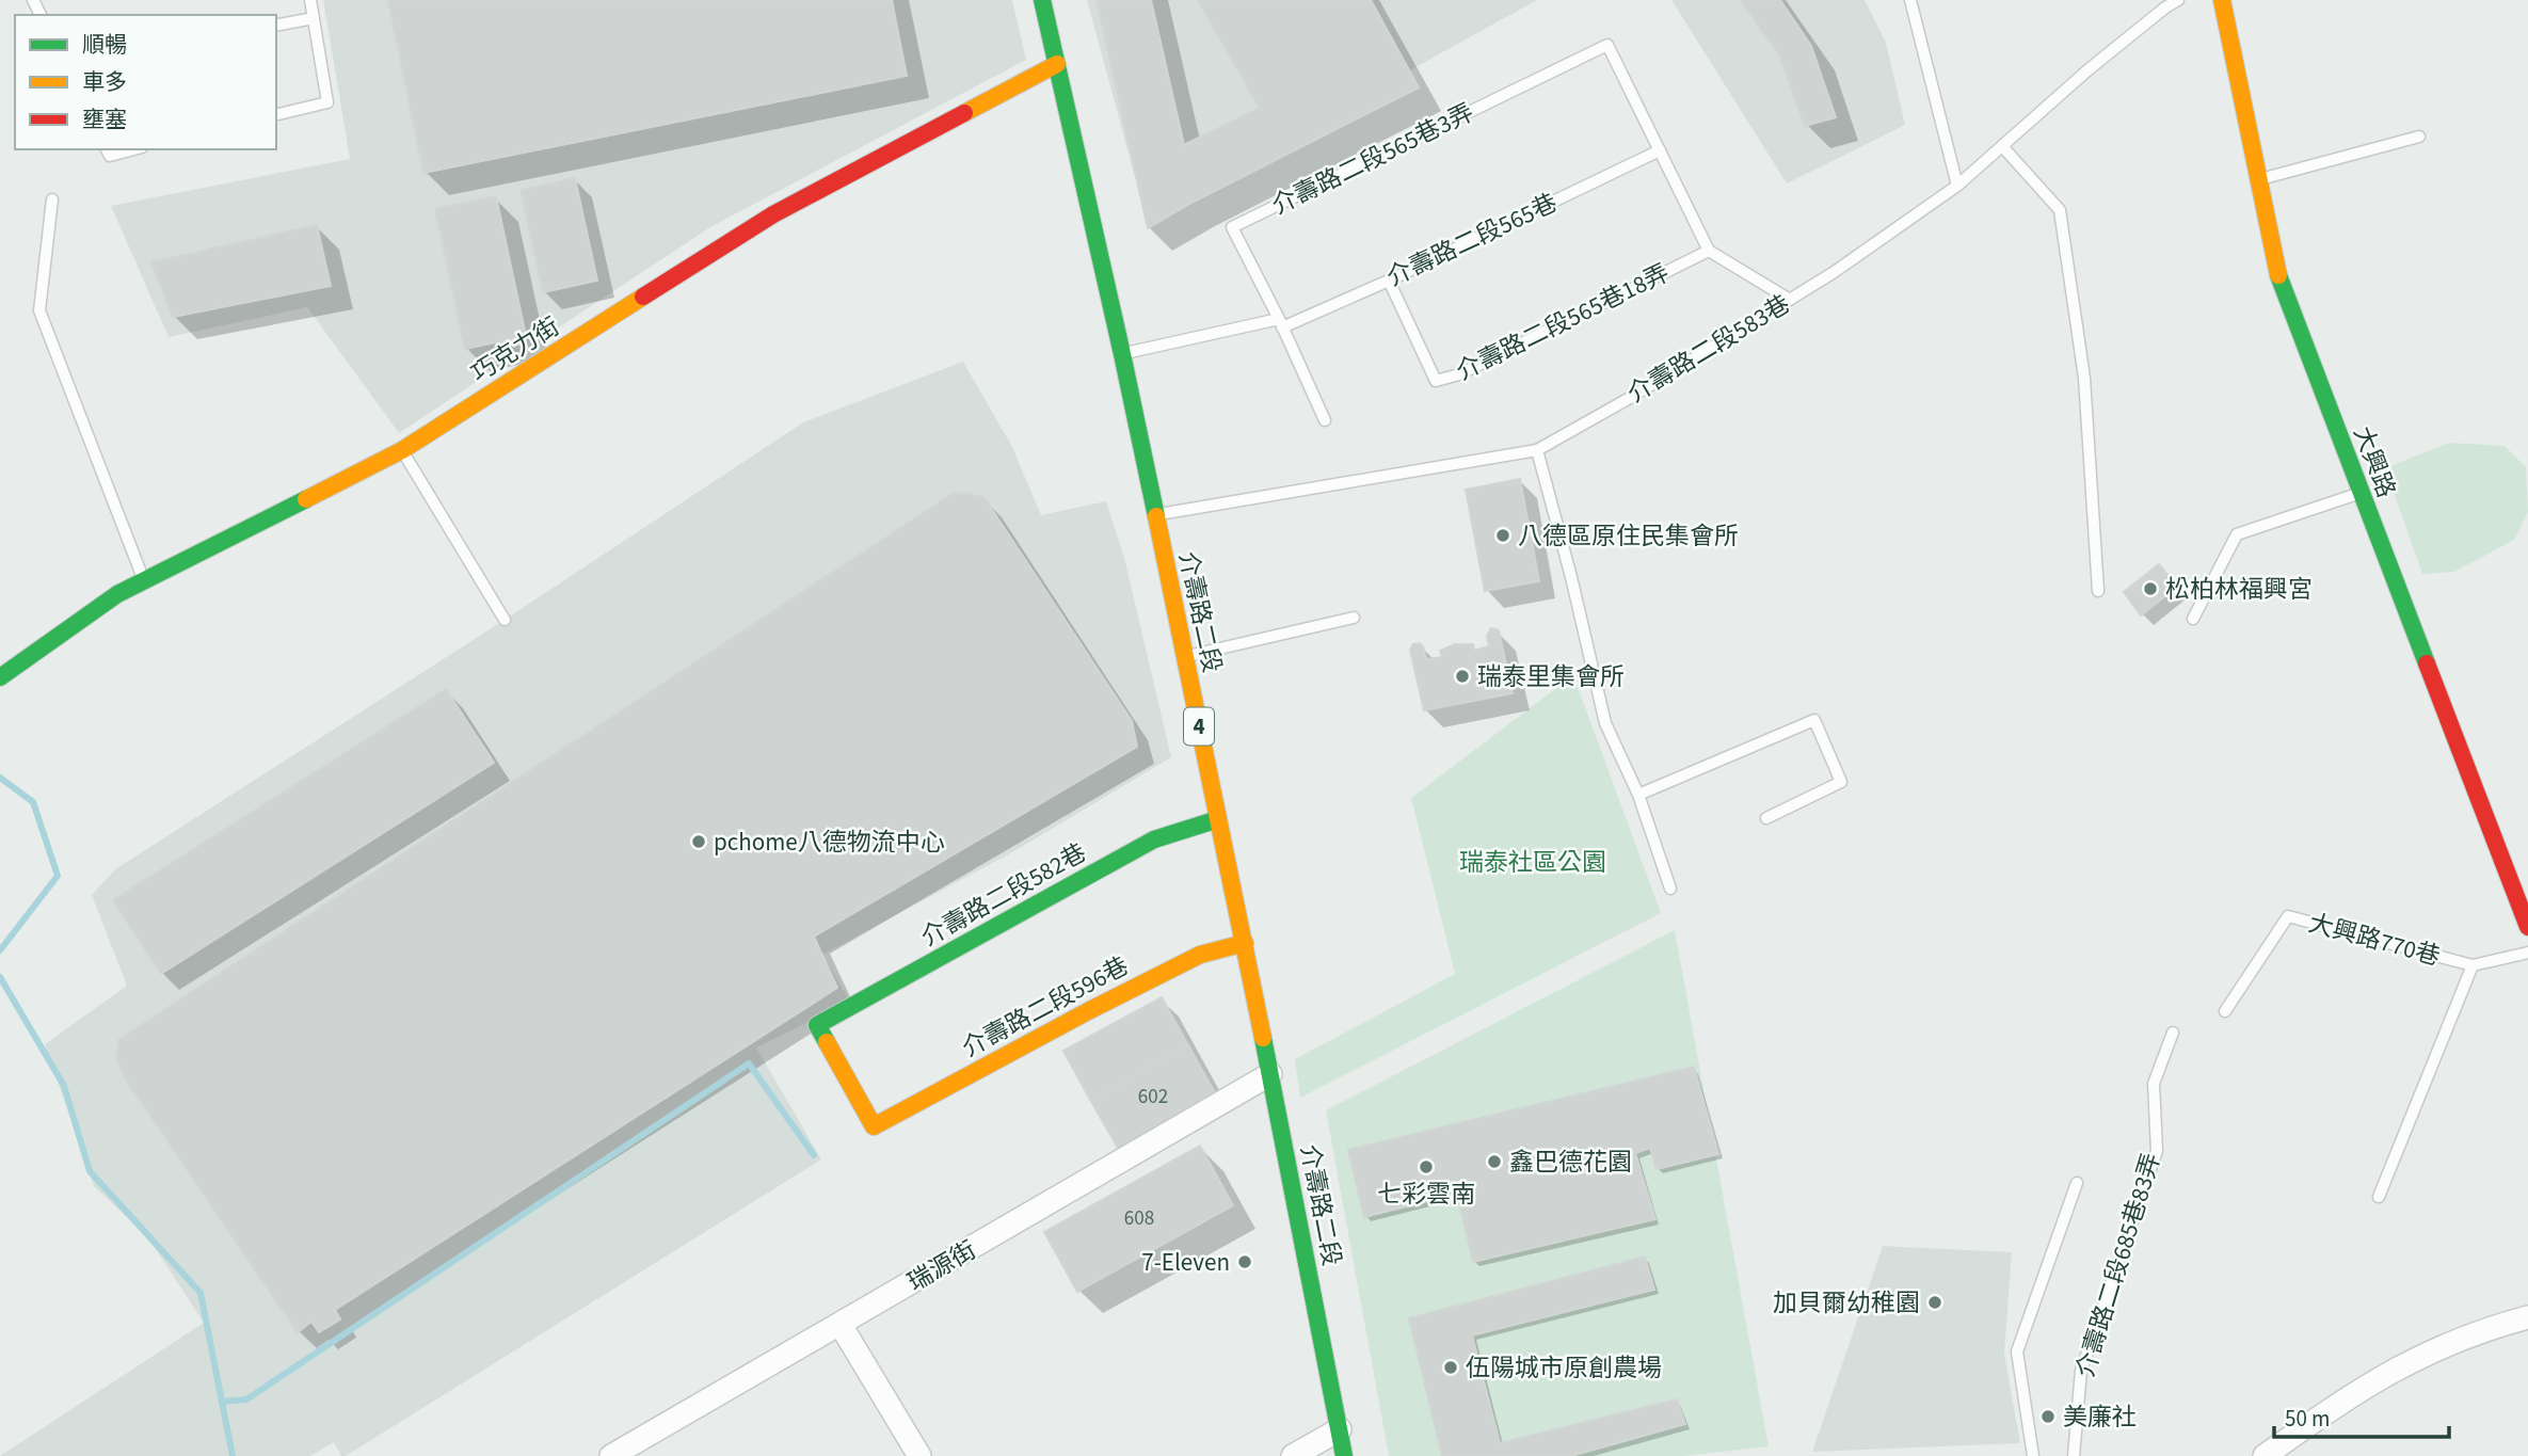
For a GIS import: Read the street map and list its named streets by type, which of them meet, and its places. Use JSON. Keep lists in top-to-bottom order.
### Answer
{
  "streets": {
    "street": [
      "巧克力街",
      "大興路",
      "介壽路二段",
      "4",
      "介壽路二段582巷",
      "介壽路二段596巷",
      "瑞源街"
    ],
    "lane": [
      "介壽路二段565巷3弄",
      "介壽路二段565巷",
      "介壽路二段565巷18弄",
      "介壽路二段583巷",
      "大興路770巷",
      "介壽路二段685巷83弄"
    ]
  },
  "crossings": [
    ["介壽路二段565巷3弄", "介壽路二段565巷"],
    ["介壽路二段565巷", "介壽路二段565巷18弄"],
    ["介壽路二段565巷", "介壽路二段"],
    ["介壽路二段583巷", "介壽路二段"],
    ["巧克力街", "介壽路二段"],
    ["介壽路二段", "介壽路二段582巷"],
    ["介壽路二段", "介壽路二段596巷"],
    ["介壽路二段", "瑞源街"],
    ["介壽路二段582巷", "介壽路二段596巷"]
  ],
  "parks": ["瑞泰社區公園"],
  "places": [
    "八德區原住民集會所",
    "松柏林福興宮",
    "瑞泰里集會所",
    "pchome八德物流中心",
    "鑫巴德花園",
    "七彩雲南",
    "7-Eleven",
    "加貝爾幼稚園",
    "伍陽城市原創農場",
    "美廉社"
  ],
  "house_numbers": ["602", "608"],
  "legend": ["順暢", "車多", "壅塞"],
  "scale_bar": "50 m"
}
